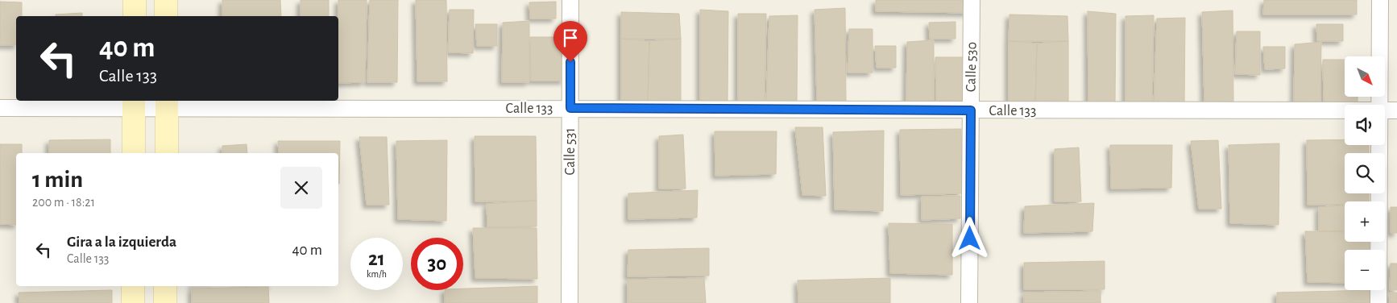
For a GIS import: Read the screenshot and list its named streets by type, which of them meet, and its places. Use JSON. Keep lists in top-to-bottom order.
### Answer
{
  "streets": {
    "street": ["Calle 530", "Calle 133", "Calle 531"]
  },
  "crossings": [
    ["Calle 530", "Calle 133"],
    ["Calle 133", "Calle 531"]
  ],
  "north": "bottom right",
  "page": {
    "turn": ["40 m", "Calle 133"],
    "map_buttons": ["+", "−"],
    "heading": ["1 min", "200 m · 18:21"],
    "list": [
      {
        "name": "Gira a la izquierda",
        "note": "Calle 133",
        "value": "40 m"
      }
    ],
    "speed": "21 km/h",
    "limit": "30"
  }
}
